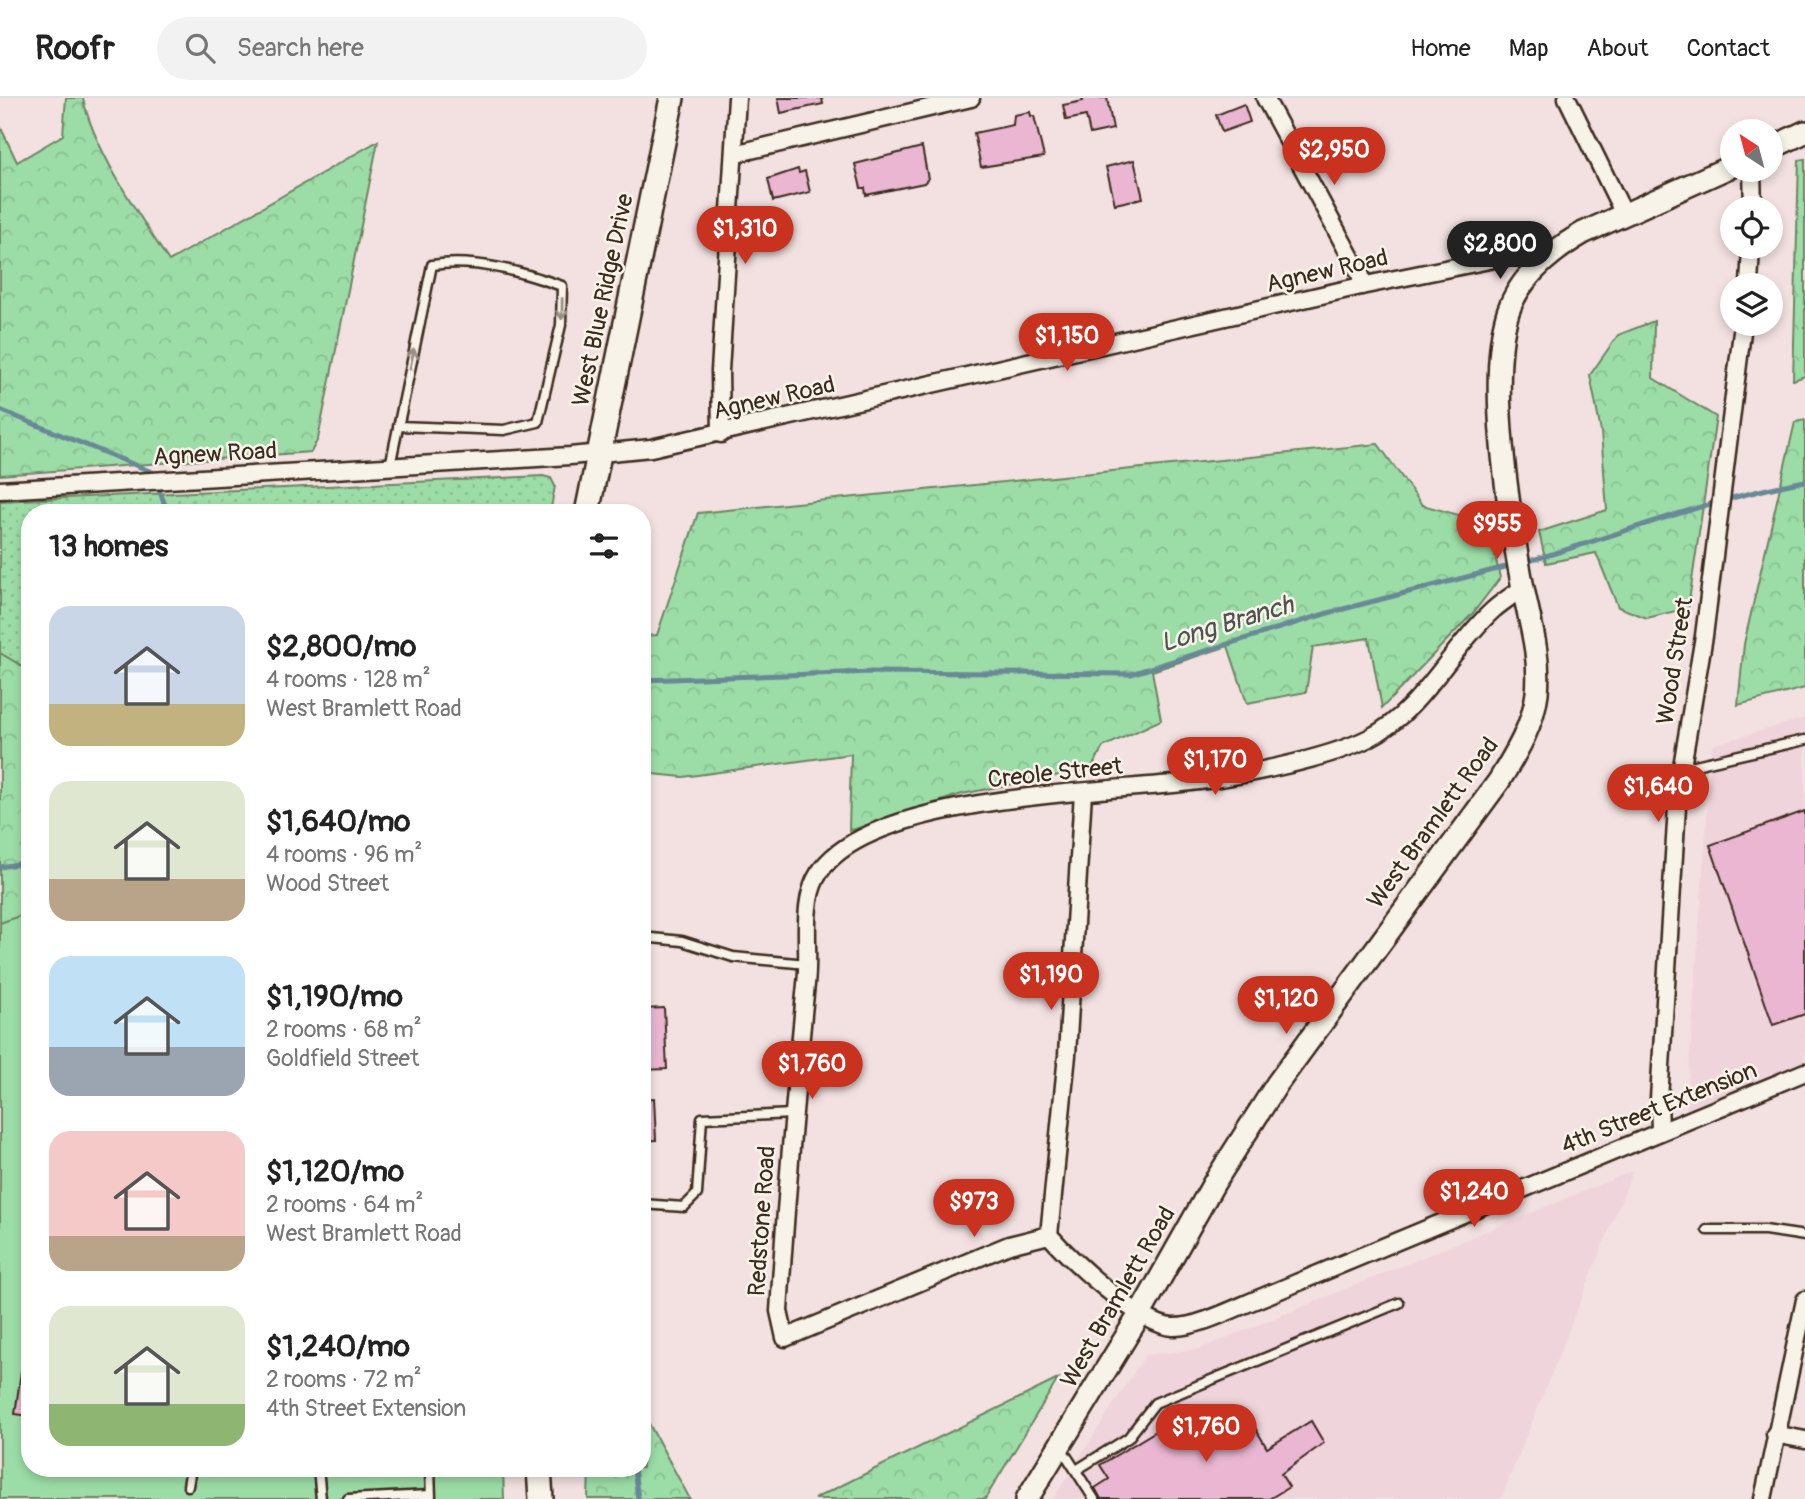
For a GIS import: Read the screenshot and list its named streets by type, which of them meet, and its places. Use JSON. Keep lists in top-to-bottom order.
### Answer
{
  "streets": {
    "main road": ["West Blue Ridge Drive"],
    "street": [
      "Agnew Road",
      "Wood Street",
      "Creole Street",
      "West Bramlett Road",
      "4th Street Extension",
      "Redstone Road"
    ]
  },
  "crossings": [
    ["Agnew Road", "West Blue Ridge Drive"],
    ["Agnew Road", "West Bramlett Road"],
    ["Wood Street", "4th Street Extension"],
    ["Creole Street", "West Bramlett Road"],
    ["Creole Street", "Redstone Road"],
    ["West Bramlett Road", "4th Street Extension"],
    ["4th Street Extension", "Redstone Road"]
  ],
  "water": ["Long Branch"],
  "north": "top left",
  "page": {
    "header": "Roofr",
    "search": "Search here",
    "nav": [
      "Home",
      "Map",
      "About",
      "Contact"
    ],
    "price": [
      "$2,950",
      "$1,310",
      "$2,800",
      "$1,150",
      "$955",
      "$1,170",
      "$1,640",
      "$1,190",
      "$1,120",
      "$1,760",
      "$1,240",
      "$973",
      "$1,760"
    ],
    "heading": "13 homes",
    "list": [
      {
        "name": "$2,800/mo",
        "note": "4 rooms · 128 m² · West Bramlett Road"
      },
      {
        "name": "$1,640/mo",
        "note": "4 rooms · 96 m² · Wood Street"
      },
      {
        "name": "$1,190/mo",
        "note": "2 rooms · 68 m² · Goldfield Street"
      },
      {
        "name": "$1,120/mo",
        "note": "2 rooms · 64 m² · West Bramlett Road"
      },
      {
        "name": "$1,240/mo",
        "note": "2 rooms · 72 m² · 4th Street Extension"
      }
    ]
  }
}
